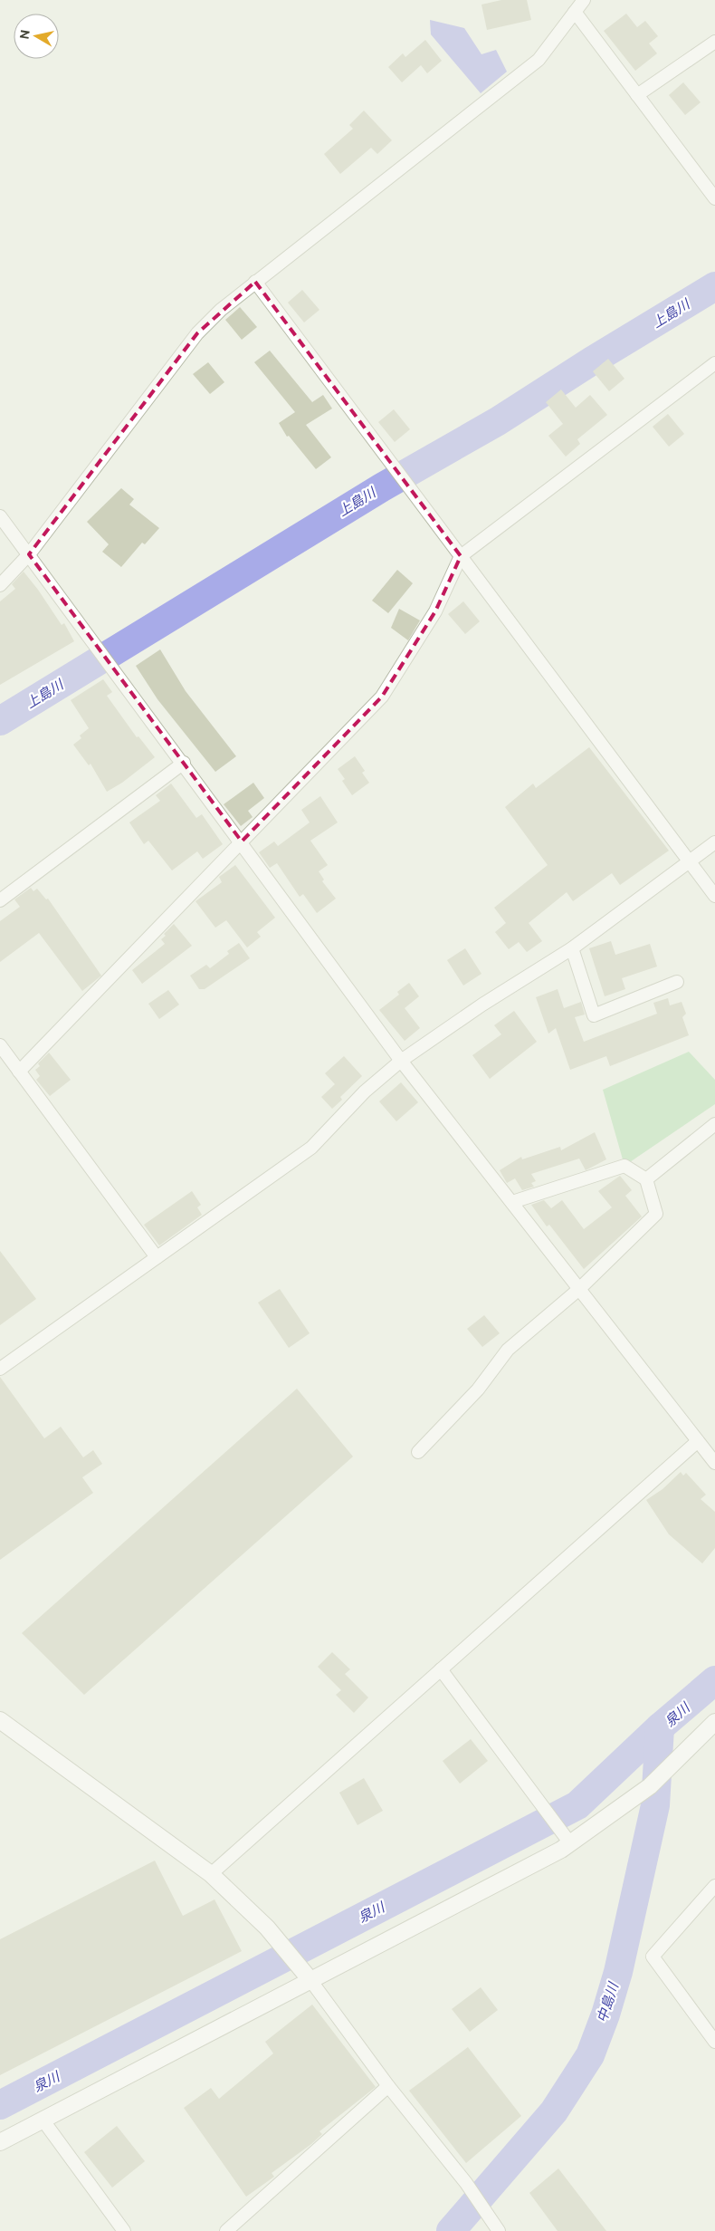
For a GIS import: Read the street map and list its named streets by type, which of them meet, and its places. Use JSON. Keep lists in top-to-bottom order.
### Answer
{
  "water": ["上島川", "泉川", "中島川"],
  "north": "left"
}
